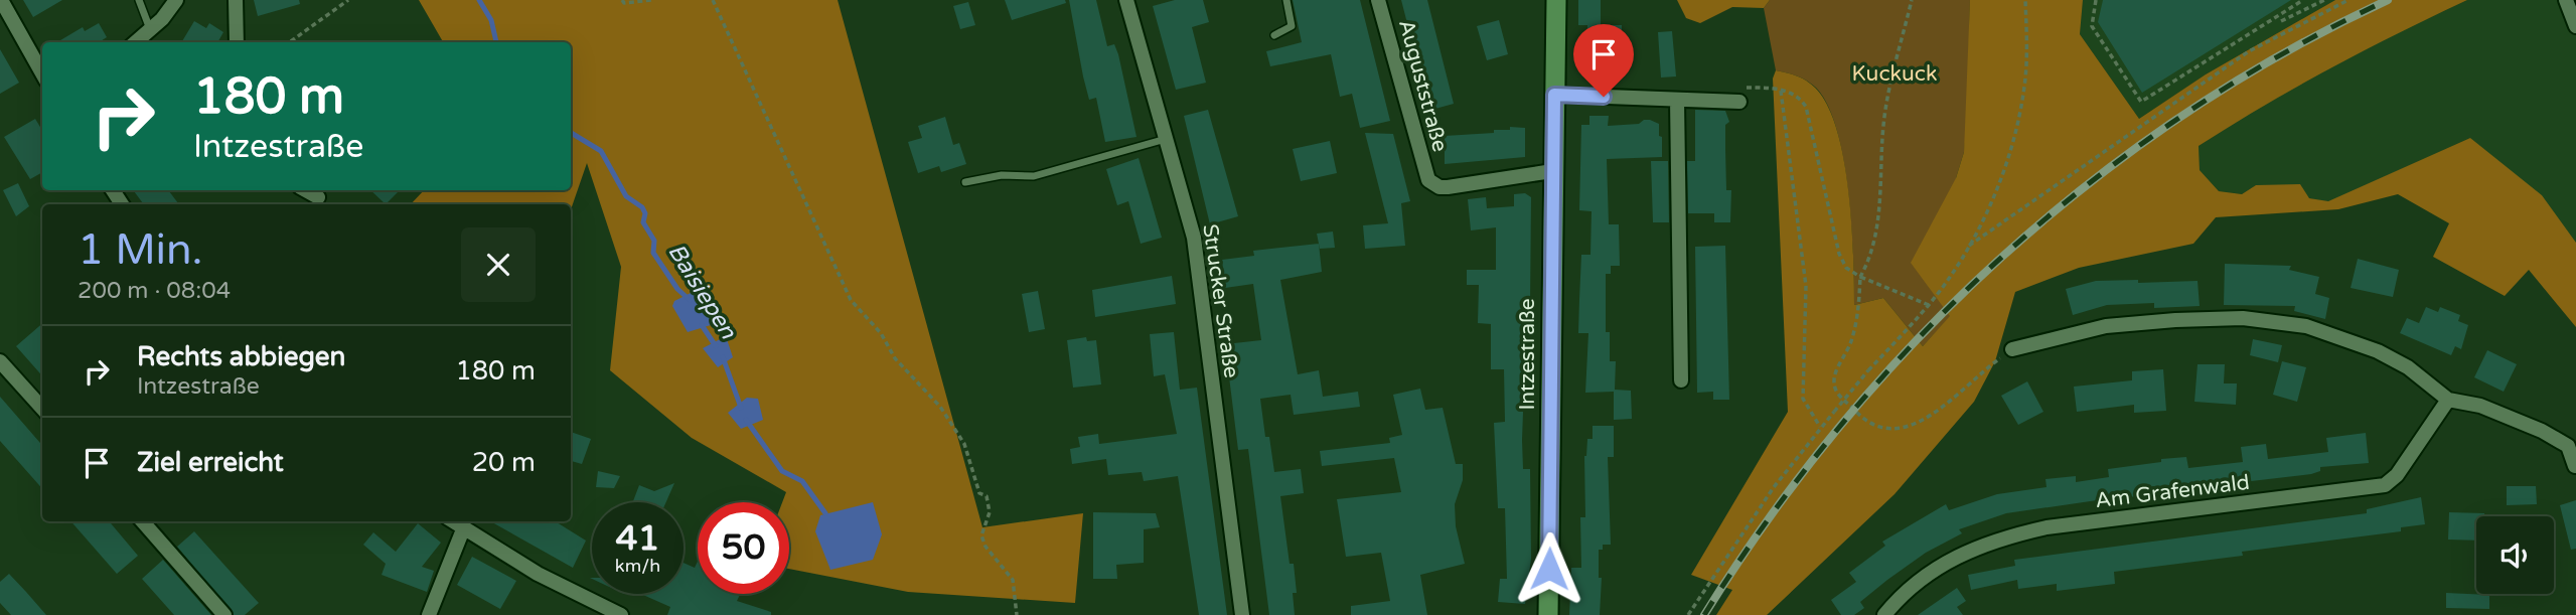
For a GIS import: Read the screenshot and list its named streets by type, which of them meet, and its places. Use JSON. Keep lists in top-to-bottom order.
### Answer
{
  "streets": {
    "main road": ["Intzestraße"],
    "street": ["Auguststraße", "Strucker Straße", "Am Grafenwald"]
  },
  "crossings": [
    ["Auguststraße", "Intzestraße"]
  ],
  "water": ["Baisiepen"],
  "parks": ["Kuckuck"],
  "page": {
    "turn": ["180 m", "Intzestraße"],
    "heading": ["1 Min.", "200 m · 08:04"],
    "list": [
      {
        "name": "Rechts abbiegen",
        "note": "Intzestraße",
        "value": "180 m"
      },
      {
        "name": "Ziel erreicht",
        "value": "20 m"
      }
    ],
    "speed": "41 km/h",
    "limit": "50"
  }
}
